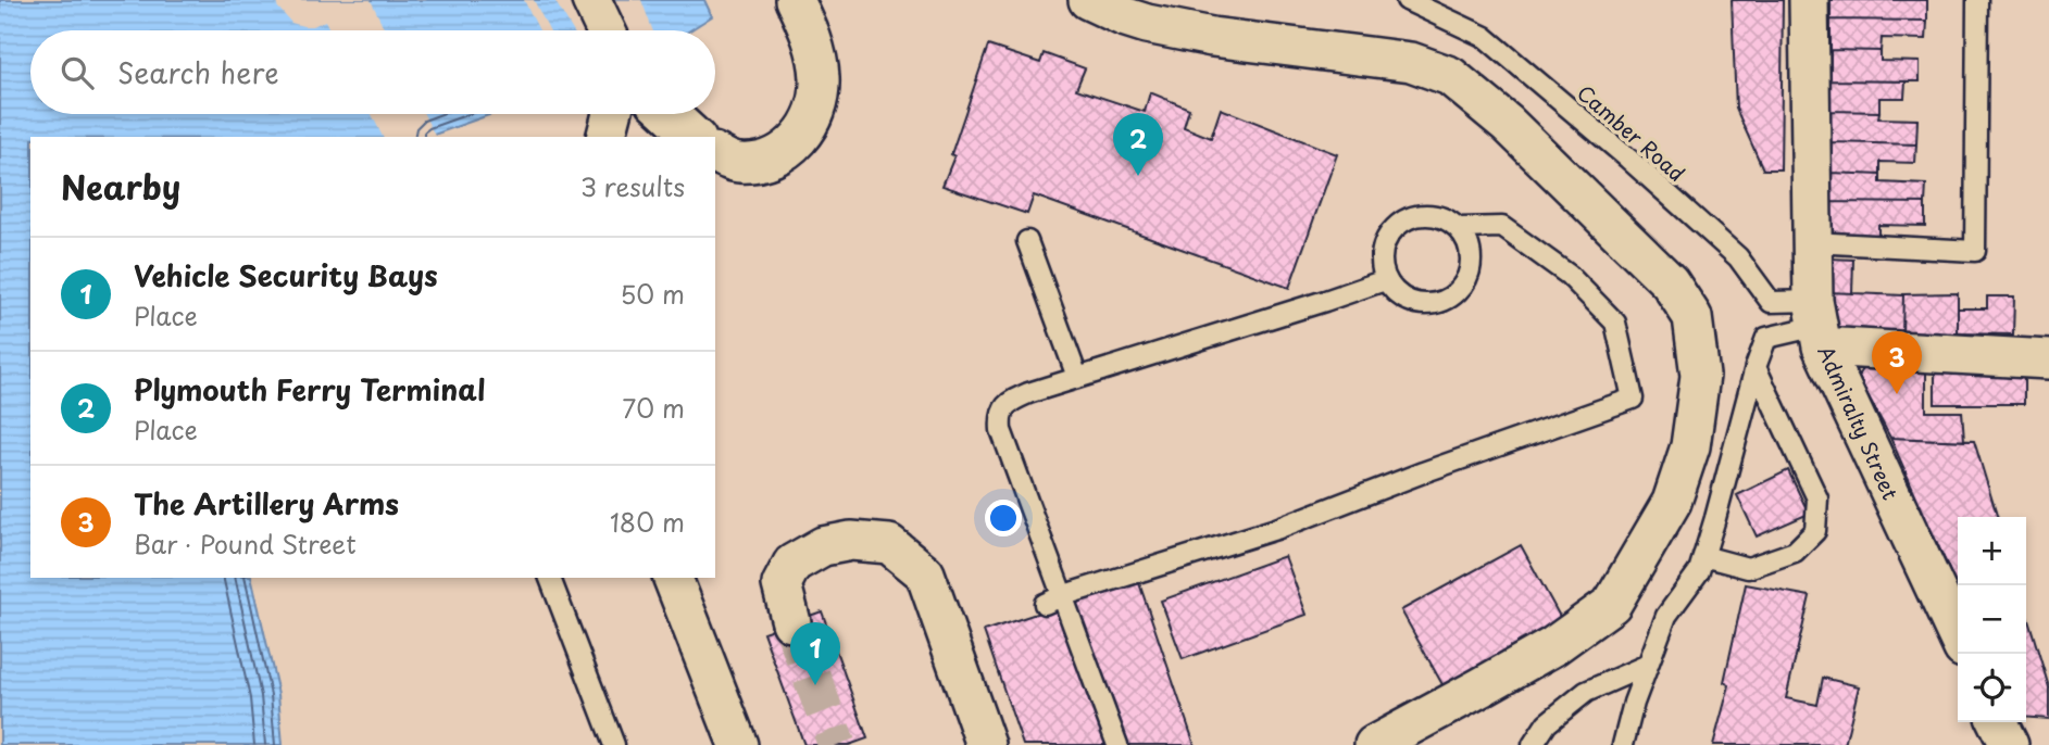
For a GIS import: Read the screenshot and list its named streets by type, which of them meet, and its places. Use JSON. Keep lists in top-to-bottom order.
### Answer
{
  "streets": {
    "street": ["Admiralty Street"],
    "lane": ["Camber Road"]
  },
  "crossings": [
    ["Camber Road", "Admiralty Street"]
  ],
  "page": {
    "search": "Search here",
    "pins": ["2", "3", "1"],
    "heading": ["Nearby", "3 results"],
    "list": [
      {
        "mark": "1",
        "name": "Vehicle Security Bays",
        "note": "Place",
        "value": "50 m"
      },
      {
        "mark": "2",
        "name": "Plymouth Ferry Terminal",
        "note": "Place",
        "value": "70 m"
      },
      {
        "mark": "3",
        "name": "The Artillery Arms",
        "note": "Bar · Pound Street",
        "value": "180 m"
      }
    ],
    "map_buttons": ["+", "−"]
  }
}
